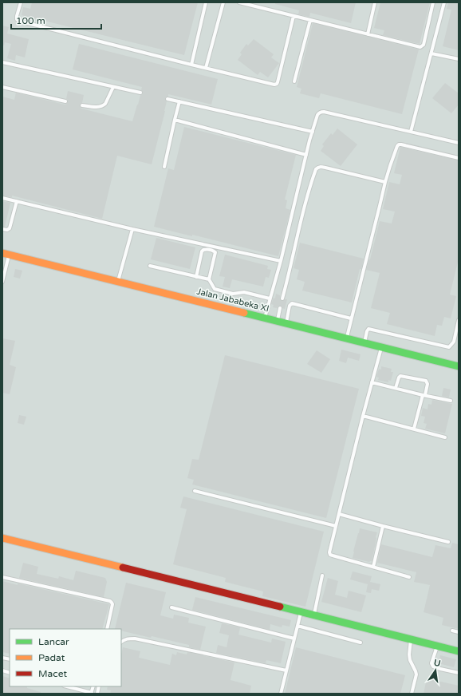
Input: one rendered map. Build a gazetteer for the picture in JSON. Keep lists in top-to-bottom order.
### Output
{
  "streets": {
    "street": ["Jalan Jababeka XI"]
  },
  "legend": ["Lancar", "Padat", "Macet"],
  "scale_bar": "100 m",
  "north": "top"
}
